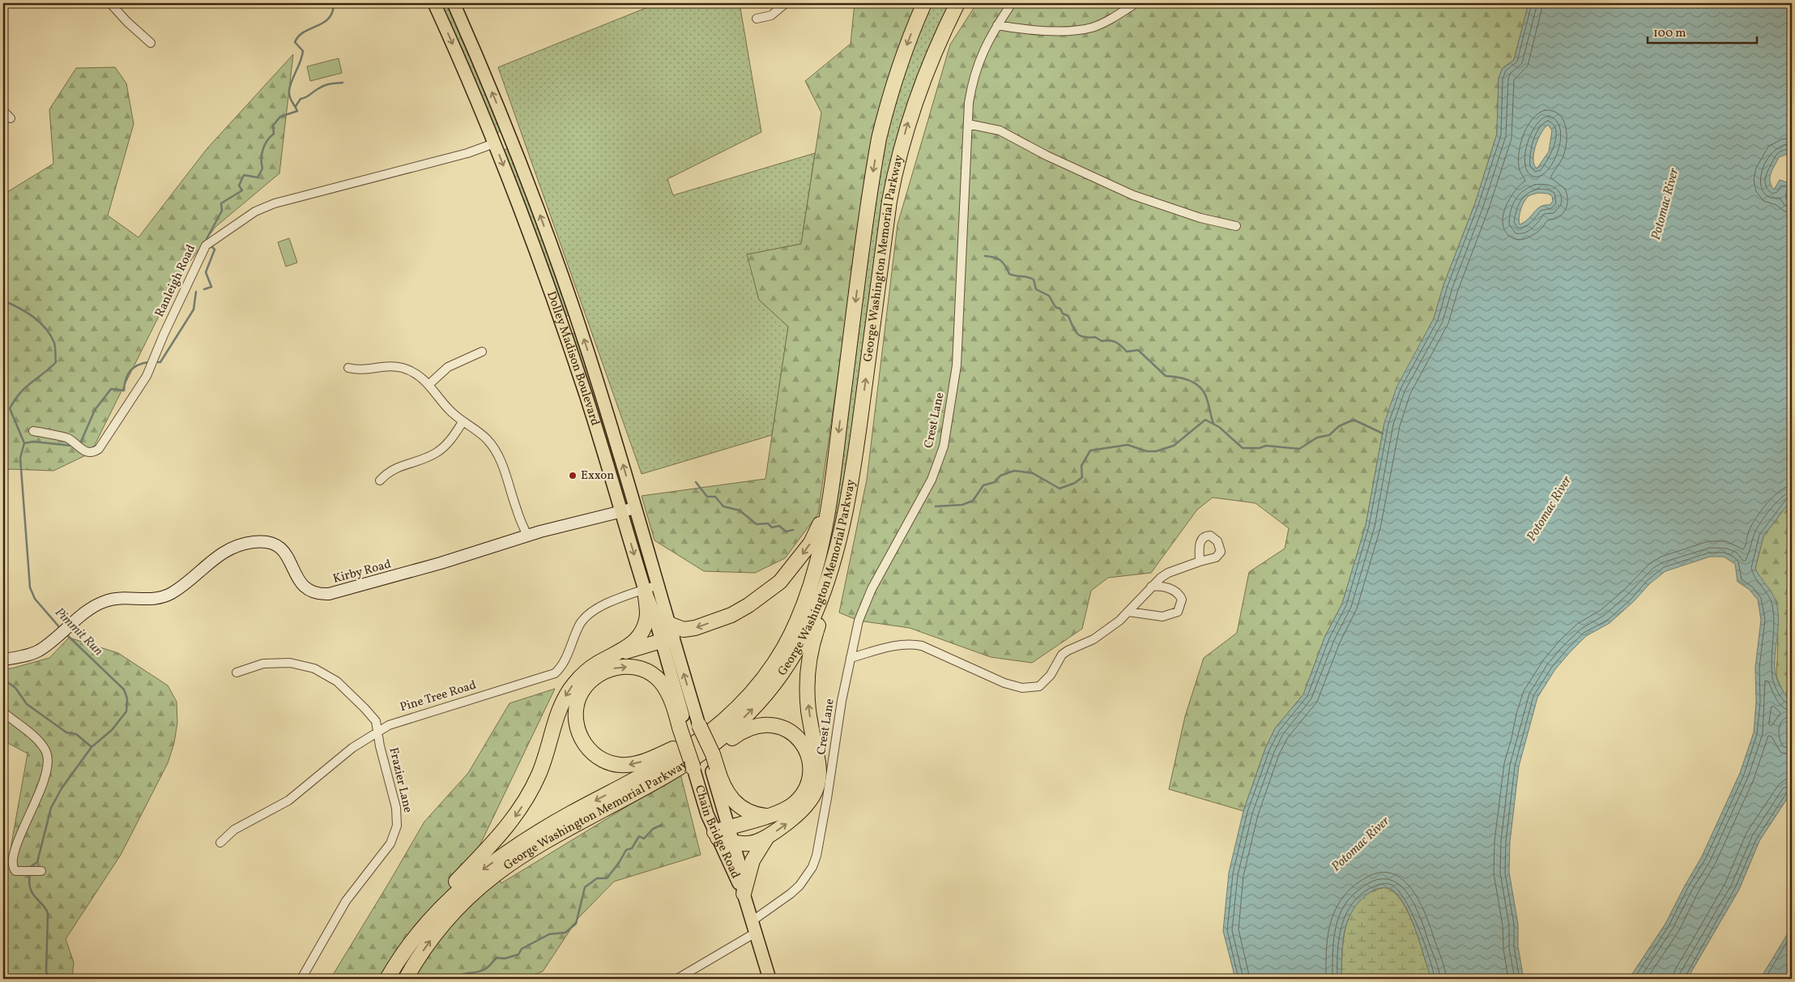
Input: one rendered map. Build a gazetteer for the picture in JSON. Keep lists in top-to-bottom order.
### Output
{
  "streets": {
    "highway": ["George Washington Memorial Parkway"],
    "main road": ["Dolley Madison Boulevard", "Kirby Road", "Chain Bridge Road"],
    "street": [
      "Ranleigh Road",
      "Crest Lane",
      "Pine Tree Road",
      "Frazier Lane"
    ]
  },
  "crossings": [
    ["George Washington Memorial Parkway", "Dolley Madison Boulevard"],
    ["Ranleigh Road", "Dolley Madison Boulevard"],
    ["Dolley Madison Boulevard", "Kirby Road"],
    ["Dolley Madison Boulevard", "Pine Tree Road"],
    ["Crest Lane", "Chain Bridge Road"],
    ["Pine Tree Road", "Frazier Lane"]
  ],
  "water": ["Potomac River", "Pimmit Run"],
  "places": ["Exxon"],
  "scale_bar": "100 m"
}
